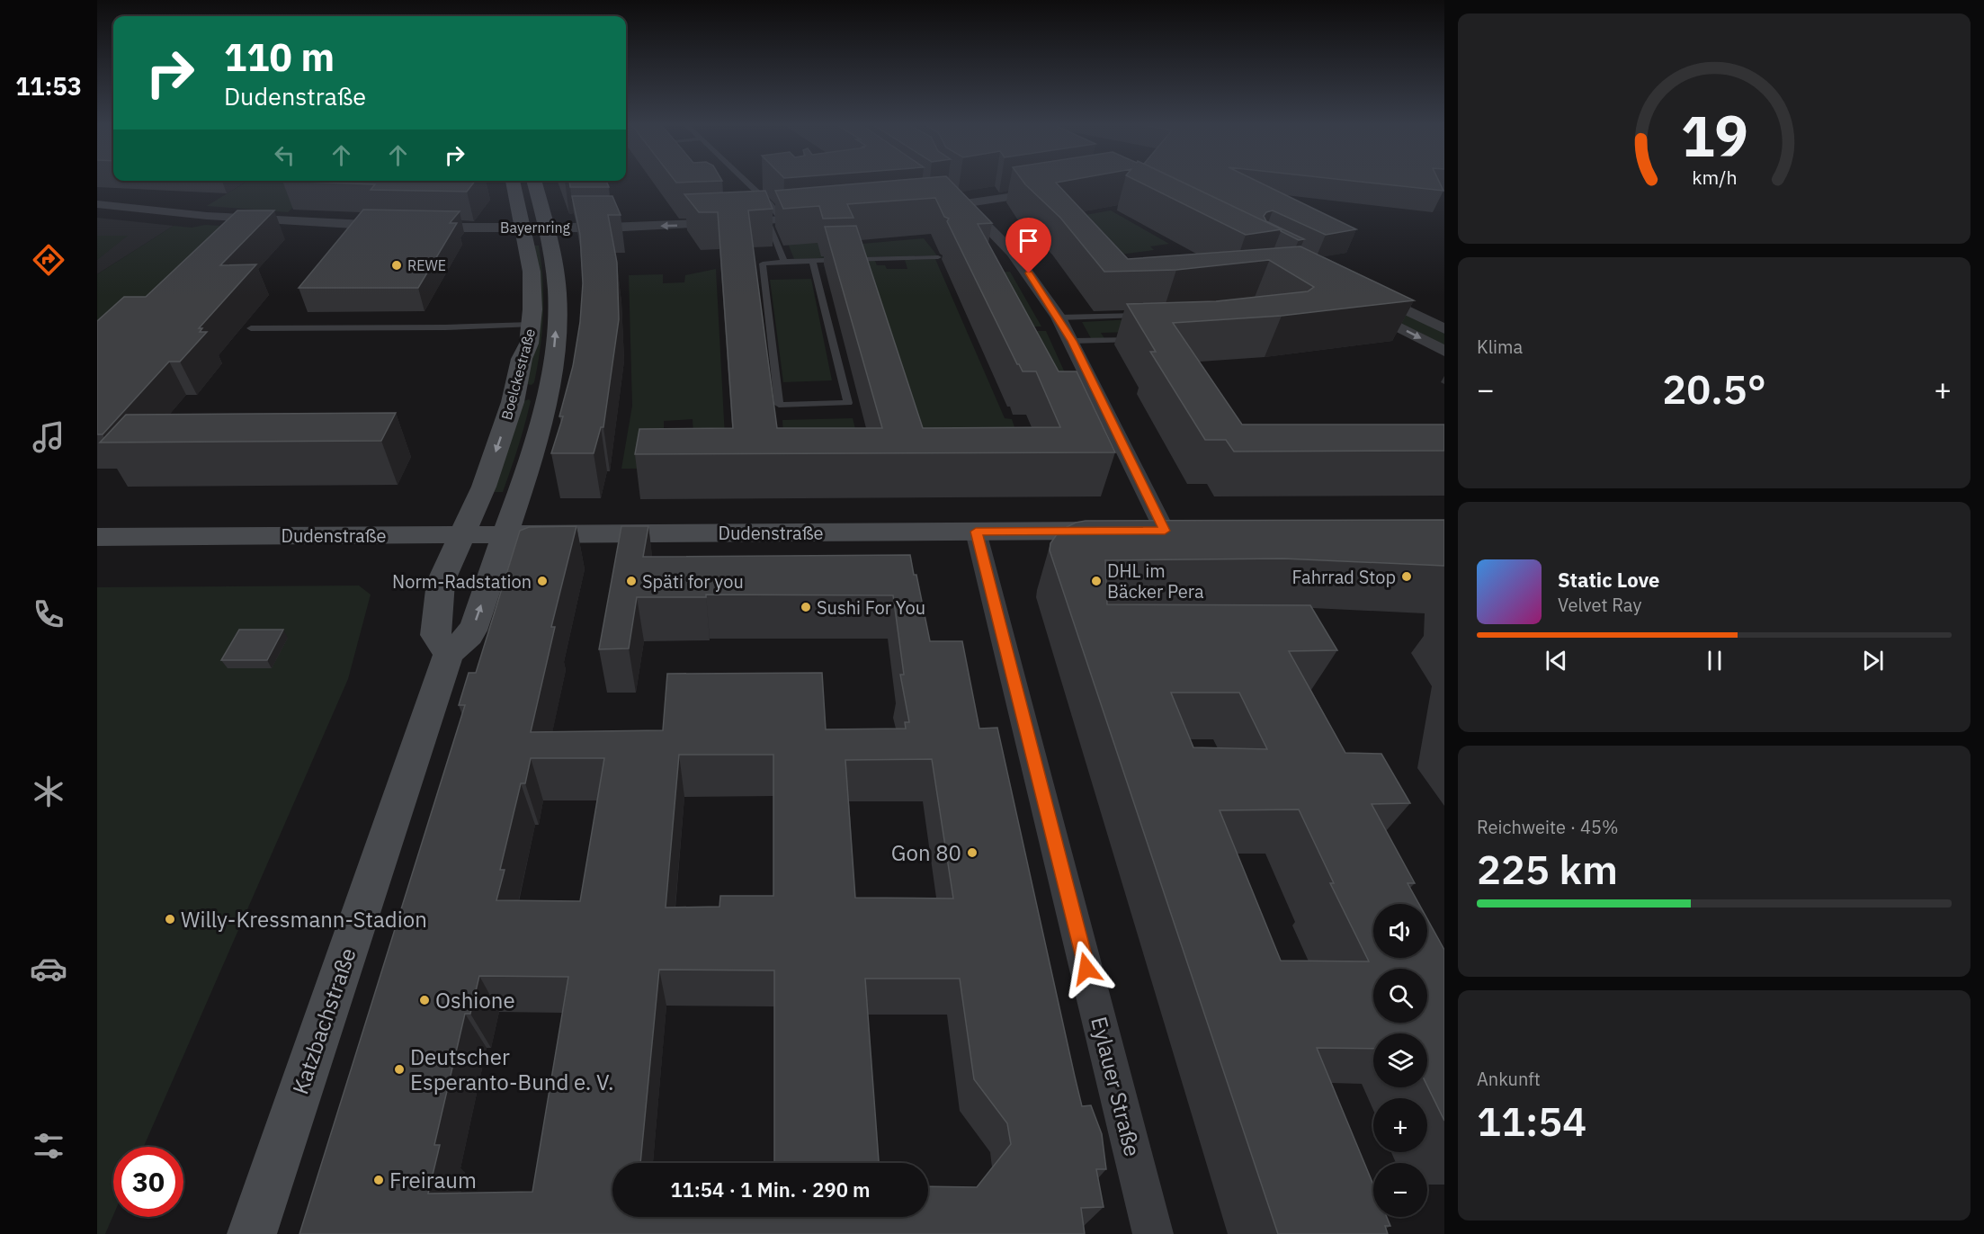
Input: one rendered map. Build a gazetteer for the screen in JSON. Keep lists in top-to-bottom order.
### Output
{
  "streets": {
    "main road": ["Boelckestraße", "Dudenstraße", "Katzbachstraße"],
    "street": ["Bayernring", "Eylauer Straße"]
  },
  "crossings": [
    ["Bayernring", "Boelckestraße"],
    ["Boelckestraße", "Dudenstraße"],
    ["Boelckestraße", "Katzbachstraße"],
    ["Dudenstraße", "Katzbachstraße"],
    ["Dudenstraße", "Eylauer Straße"]
  ],
  "one_way": ["Bayernring"],
  "places": [
    "REWE",
    "Fahrrad Stop",
    "Norm-Radstation",
    "Späti for you",
    "DHL im Bäcker Pera",
    "Sushi For You",
    "Gon 80",
    "Willy-Kressmann-Stadion",
    "Oshione",
    "Deutscher Esperanto-Bund e. V.",
    "Freiraum"
  ],
  "page": {
    "tabs": "11:53",
    "turn": ["110 m", "Dudenstraße"],
    "tile": [
      "Klima",
      ["Reichweite · 45%", "225 km"],
      ["Ankunft", "11:54"]
    ],
    "heat": ["−", "20.5°", "+"],
    "song": ["Static Love", "Velvet Ray"],
    "map_buttons": ["+", "−"],
    "limit": "30",
    "trip": "11:54 · 1 Min. · 290 m",
    "gauge": ["19", "km/h"]
  }
}
